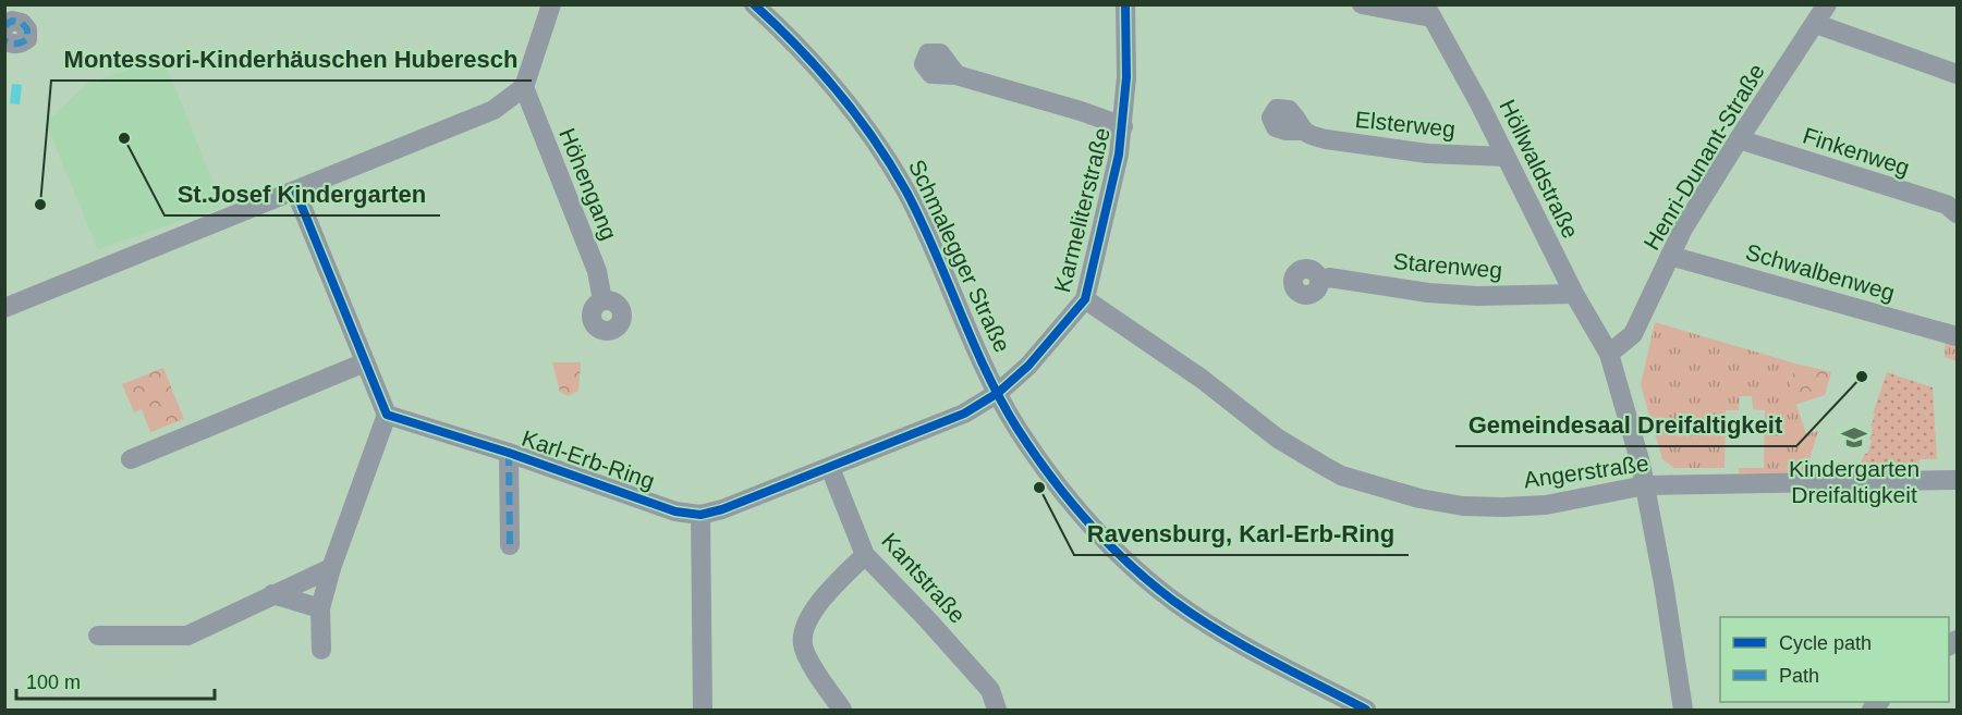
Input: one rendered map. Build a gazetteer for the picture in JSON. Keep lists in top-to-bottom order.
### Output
{
  "streets": {
    "street": [
      "Elsterweg",
      "Finkenweg",
      "Henri-Dunant-Straße",
      "Höllwaldstraße",
      "Höhengang",
      "Karmeliterstraße",
      "Schmalegger Straße",
      "Starenweg",
      "Schwalbenweg",
      "Karl-Erb-Ring",
      "Angerstraße",
      "Kantstraße"
    ]
  },
  "crossings": [
    ["Elsterweg", "Höllwaldstraße"],
    ["Finkenweg", "Henri-Dunant-Straße"],
    ["Henri-Dunant-Straße", "Höllwaldstraße"],
    ["Henri-Dunant-Straße", "Schwalbenweg"],
    ["Höllwaldstraße", "Starenweg"],
    ["Karmeliterstraße", "Schmalegger Straße"],
    ["Karmeliterstraße", "Karl-Erb-Ring"],
    ["Karmeliterstraße", "Angerstraße"],
    ["Schmalegger Straße", "Karl-Erb-Ring"],
    ["Karl-Erb-Ring", "Kantstraße"]
  ],
  "places": {
    "other": [
      "St.Josef Kindergarten",
      "Montessori-Kinderhäuschen Huberesch",
      "Gemeindesaal Dreifaltigkeit",
      "Ravensburg, Karl-Erb-Ring"
    ],
    "school or university": ["Kindergarten Dreifaltigkeit"]
  },
  "legend": ["Cycle path", "Path"],
  "scale_bar": "100 m"
}
